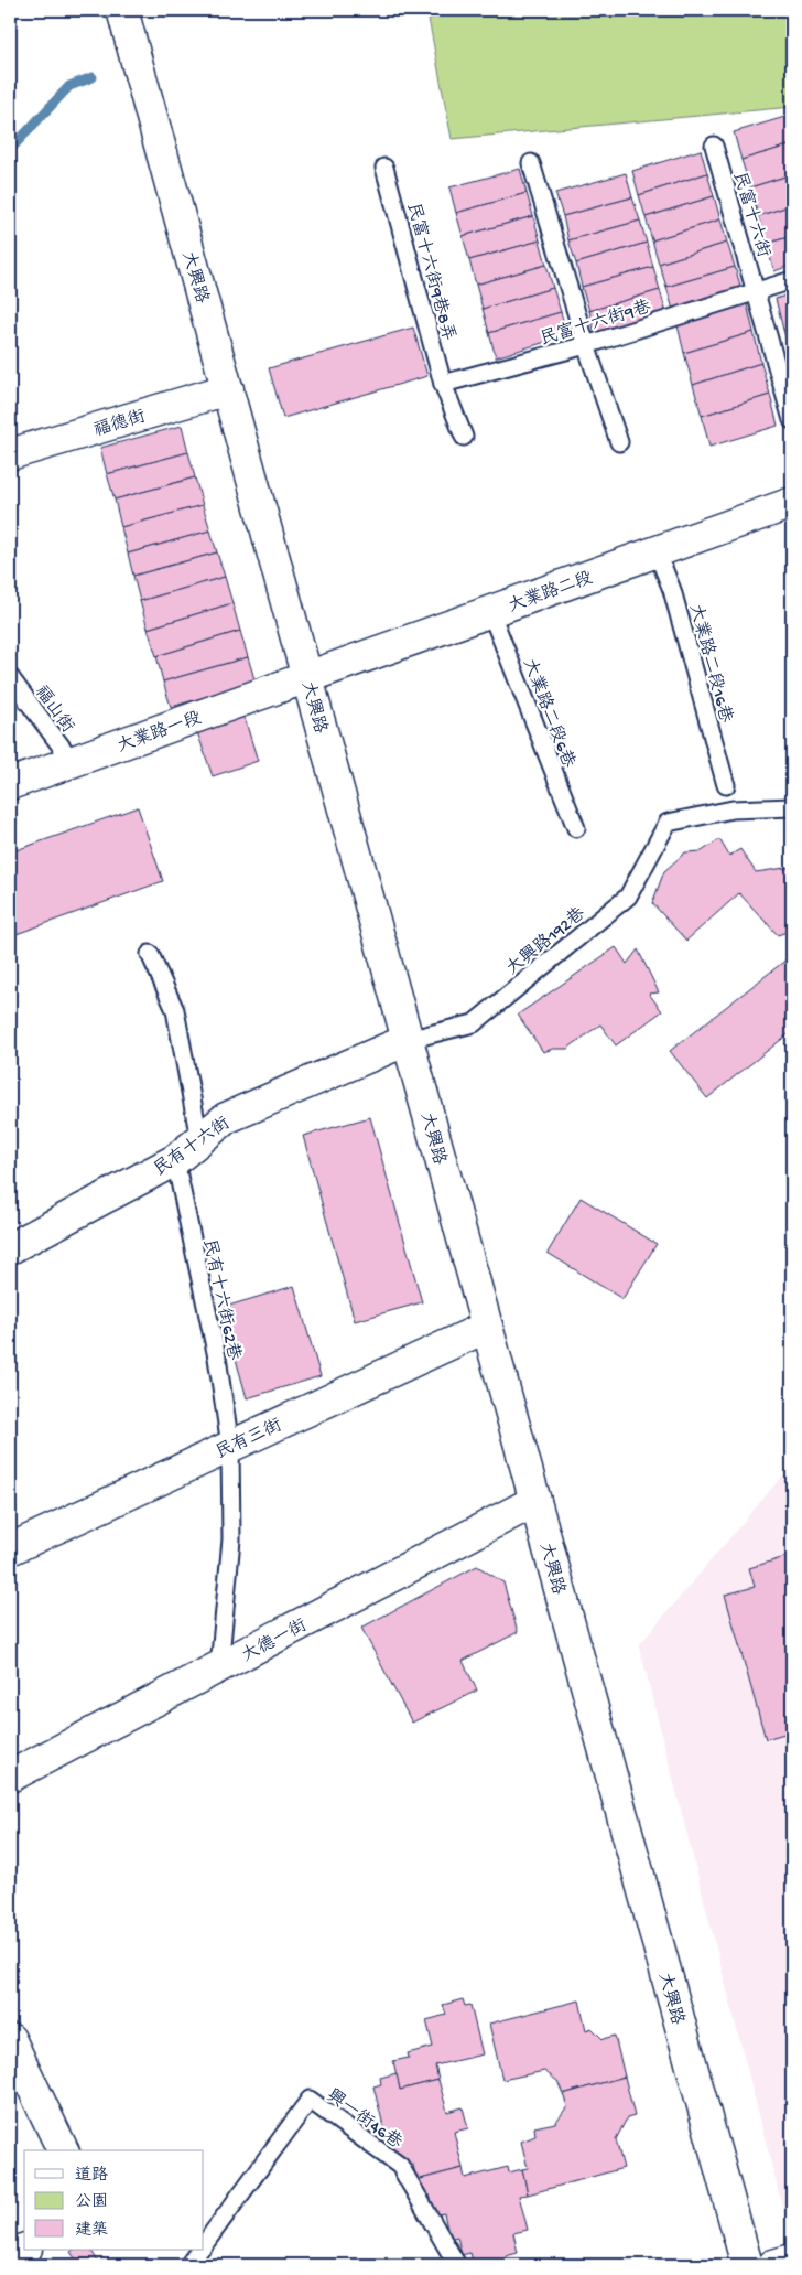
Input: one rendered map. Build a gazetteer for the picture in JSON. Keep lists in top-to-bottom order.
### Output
{
  "streets": {
    "street": [
      "大興路",
      "福德街",
      "大業路二段",
      "大業路一段",
      "民有十六街",
      "民有三街",
      "大德一街"
    ],
    "lane": [
      "民富十六街",
      "民富十六街9巷8弄",
      "民富十六街9巷",
      "大業路二段16巷",
      "福山街",
      "大業路二段6巷",
      "大興路192巷",
      "民有十六街62巷",
      "興一街46巷"
    ]
  },
  "crossings": [
    ["民富十六街", "民富十六街9巷"],
    ["民富十六街9巷8弄", "民富十六街9巷"],
    ["大興路", "福德街"],
    ["大興路", "大業路二段"],
    ["大興路", "大業路一段"],
    ["大興路", "大興路192巷"],
    ["大興路", "民有十六街"],
    ["大興路", "民有三街"],
    ["大興路", "大德一街"],
    ["大業路二段", "大業路二段16巷"],
    ["大業路二段", "大業路二段6巷"],
    ["大業路二段", "大業路一段"],
    ["福山街", "大業路一段"],
    ["大興路192巷", "民有十六街"],
    ["民有十六街", "民有十六街62巷"],
    ["民有十六街62巷", "民有三街"],
    ["民有十六街62巷", "大德一街"]
  ],
  "legend": ["道路", "公園", "建築"]
}
